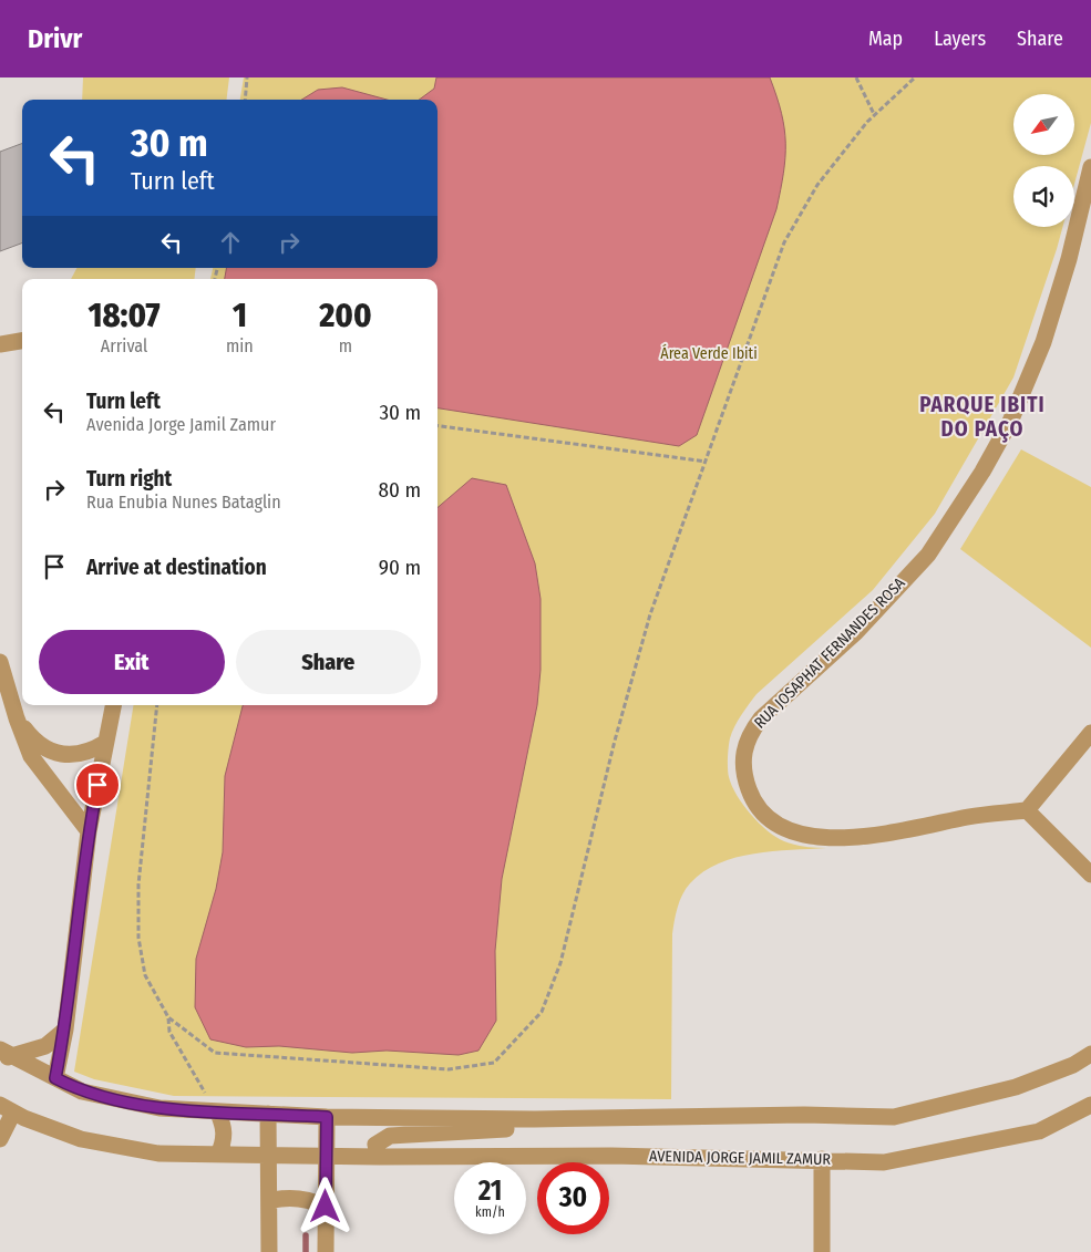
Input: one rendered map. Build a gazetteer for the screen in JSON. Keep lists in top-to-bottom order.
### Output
{
  "streets": {
    "street": ["RUA JOSAPHAT FERNANDES ROSA", "AVENIDA JORGE JAMIL ZAMUR"]
  },
  "districts": ["PARQUE IBITI DO PAÇO"],
  "parks": ["Área Verde Ibiti"],
  "north": "bottom left",
  "page": {
    "header": "Drivr",
    "nav": ["Map", "Layers", "Share"],
    "turn": ["30 m", "Turn left"],
    "eta": [
      "18:07",
      "Arrival",
      "1",
      "min",
      "200",
      "m"
    ],
    "list": [
      {
        "name": "Turn left",
        "note": "Avenida Jorge Jamil Zamur",
        "value": "30 m"
      },
      {
        "name": "Turn right",
        "note": "Rua Enubia Nunes Bataglin",
        "value": "80 m"
      },
      {
        "name": "Arrive at destination",
        "value": "90 m"
      }
    ],
    "buttons": ["Exit", "Share"],
    "speed": "21 km/h",
    "limit": "30"
  }
}
